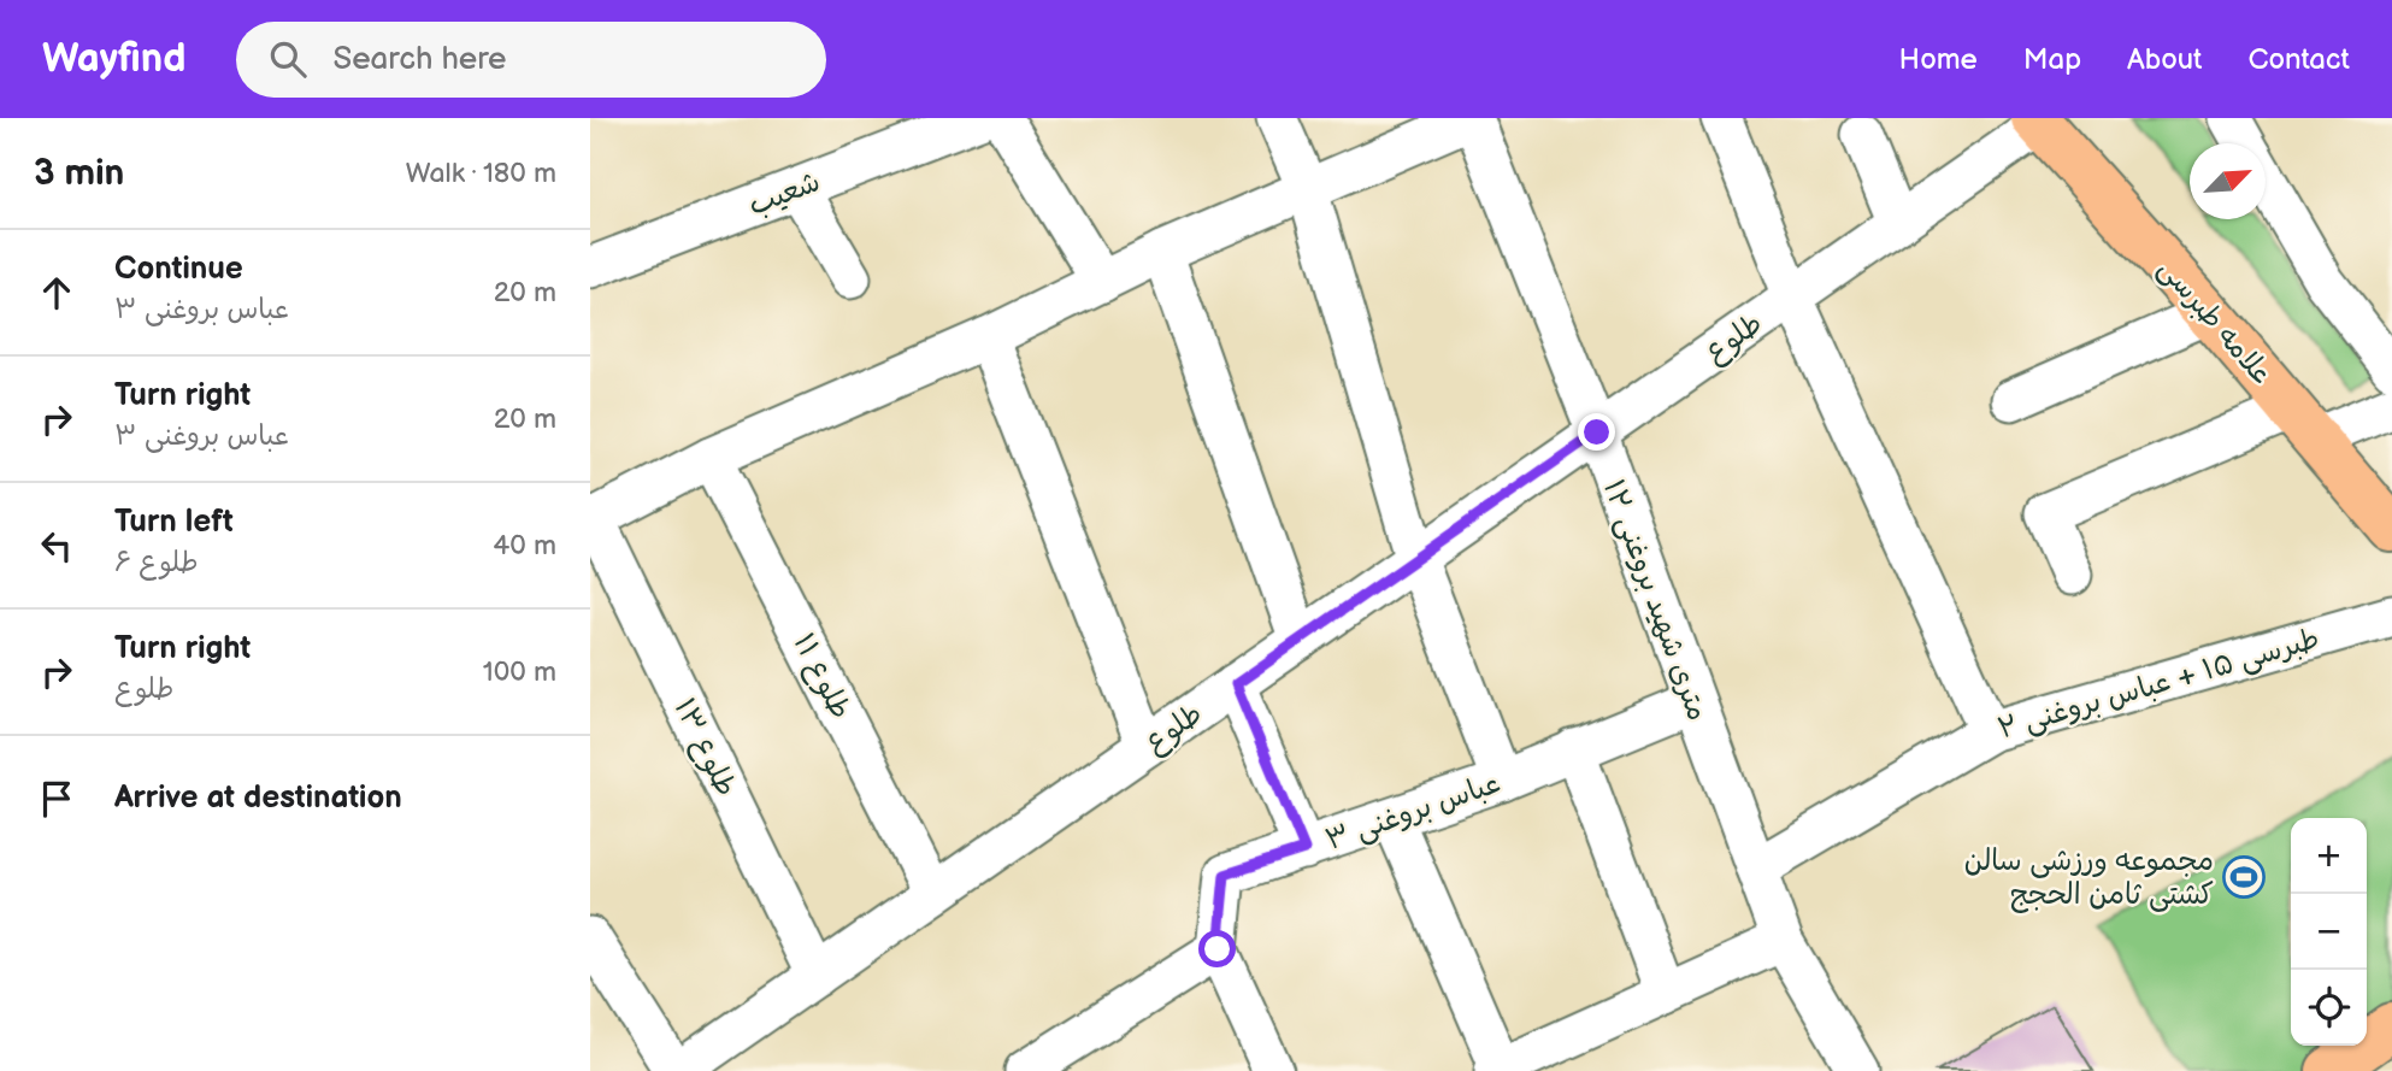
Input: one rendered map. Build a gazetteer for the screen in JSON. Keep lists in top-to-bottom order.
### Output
{
  "streets": {
    "main road": ["علامه طبرسی"],
    "street": [
      "شعیب",
      "طلوع",
      "۱۲ متری شهید بروغنی",
      "طلوع ۱۱",
      "طبرسی ۱۵ + عباس بروغنی ۲",
      "طلوع ۱۳",
      "عباس بروغنی ۳"
    ]
  },
  "crossings": [
    ["علامه طبرسی", "طلوع"],
    ["طلوع", "۱۲ متری شهید بروغنی"],
    ["طلوع", "طلوع ۱۱"],
    ["طلوع", "طلوع ۱۳"],
    ["۱۲ متری شهید بروغنی", "طبرسی ۱۵ + عباس بروغنی ۲"],
    ["۱۲ متری شهید بروغنی", "عباس بروغنی ۳"]
  ],
  "places": {
    "sports": ["مجموعه ورزشی سالن کشتی ثامن الحجج"]
  },
  "north": "top right",
  "page": {
    "header": "Wayfind",
    "search": "Search here",
    "nav": [
      "Home",
      "Map",
      "About",
      "Contact"
    ],
    "heading": ["3 min", "Walk · 180 m"],
    "list": [
      ["Continue", "عباس بروغنی ۳", "20 m"],
      ["Turn right", "عباس بروغنی ۳", "20 m"],
      ["Turn left", "طلوع ۶", "40 m"],
      ["Turn right", "طلوع", "100 m"],
      "Arrive at destination"
    ],
    "map_buttons": ["+", "−"]
  }
}
